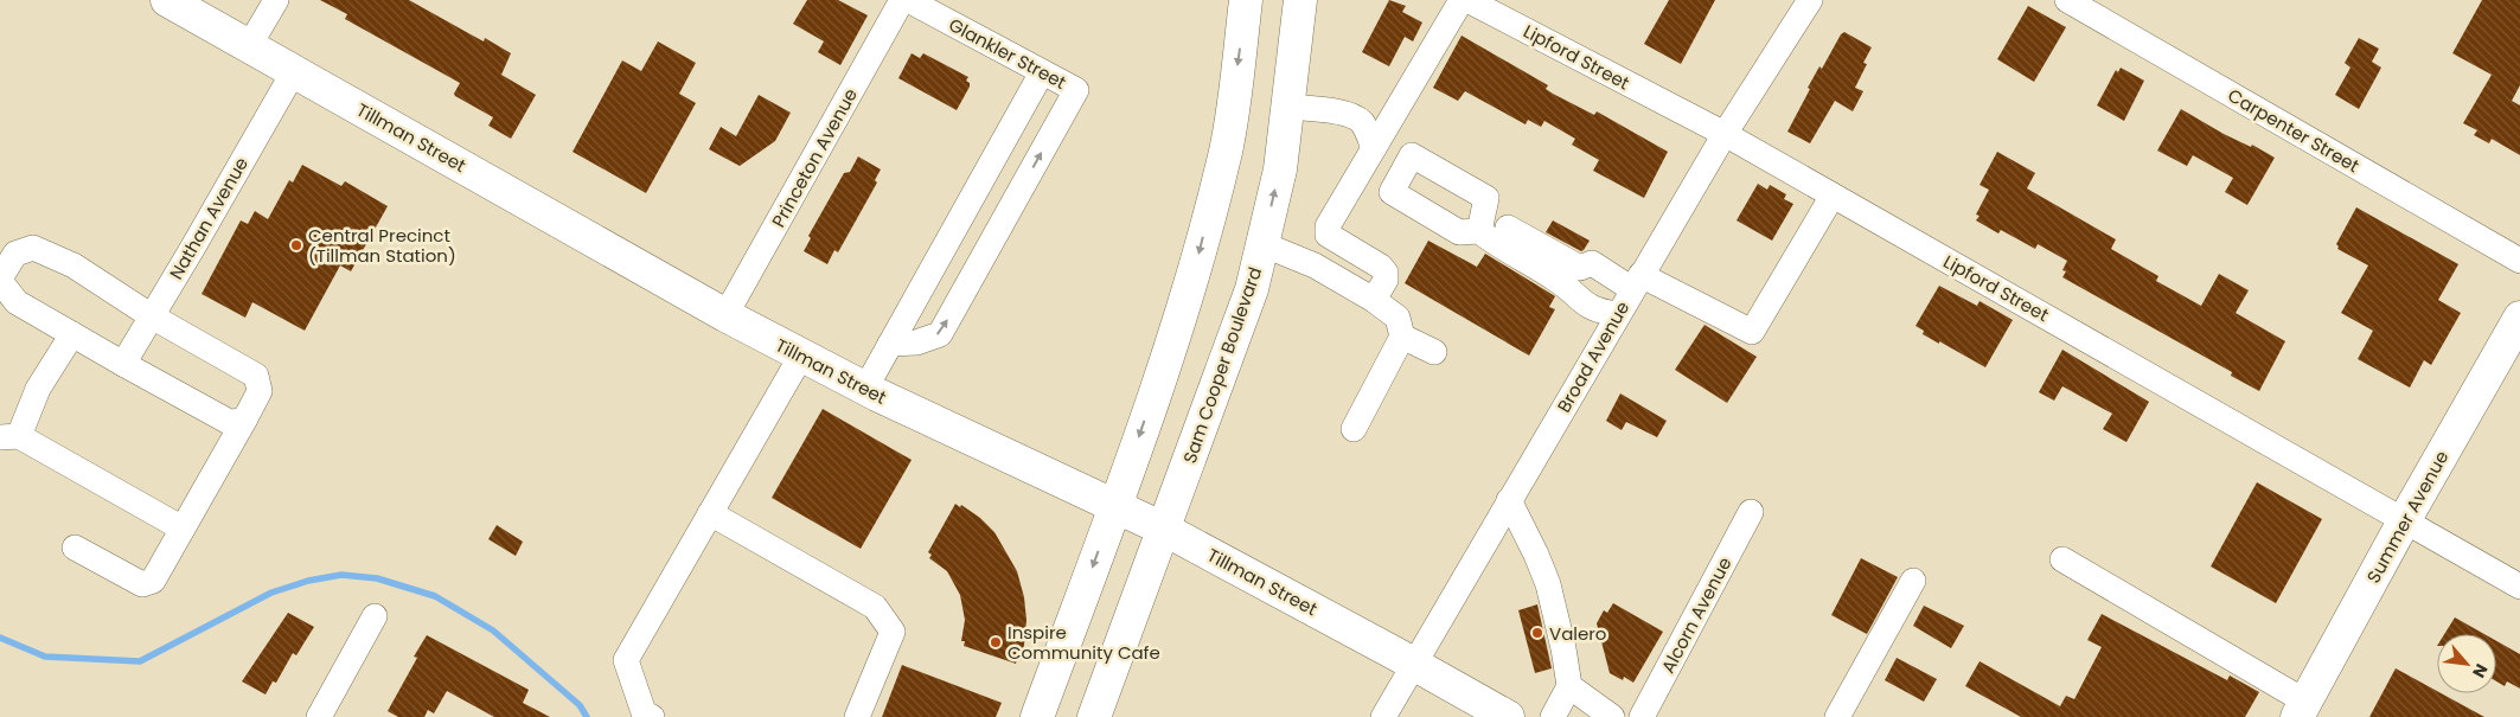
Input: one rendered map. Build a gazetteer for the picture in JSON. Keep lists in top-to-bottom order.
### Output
{
  "streets": {
    "main road": ["Tillman Street", "Sam Cooper Boulevard", "Summer Avenue"],
    "street": [
      "Glankler Street",
      "Lipford Street",
      "Carpenter Street",
      "Princeton Avenue",
      "Nathan Avenue",
      "Broad Avenue",
      "Alcorn Avenue"
    ]
  },
  "crossings": [
    ["Lipford Street", "Broad Avenue"],
    ["Lipford Street", "Summer Avenue"],
    ["Tillman Street", "Princeton Avenue"],
    ["Tillman Street", "Nathan Avenue"],
    ["Tillman Street", "Broad Avenue"],
    ["Tillman Street", "Sam Cooper Boulevard"]
  ],
  "places": ["Central Precinct (Tillman Station)", "Valero", "Inspire Community Cafe"],
  "north": "bottom right"
}
